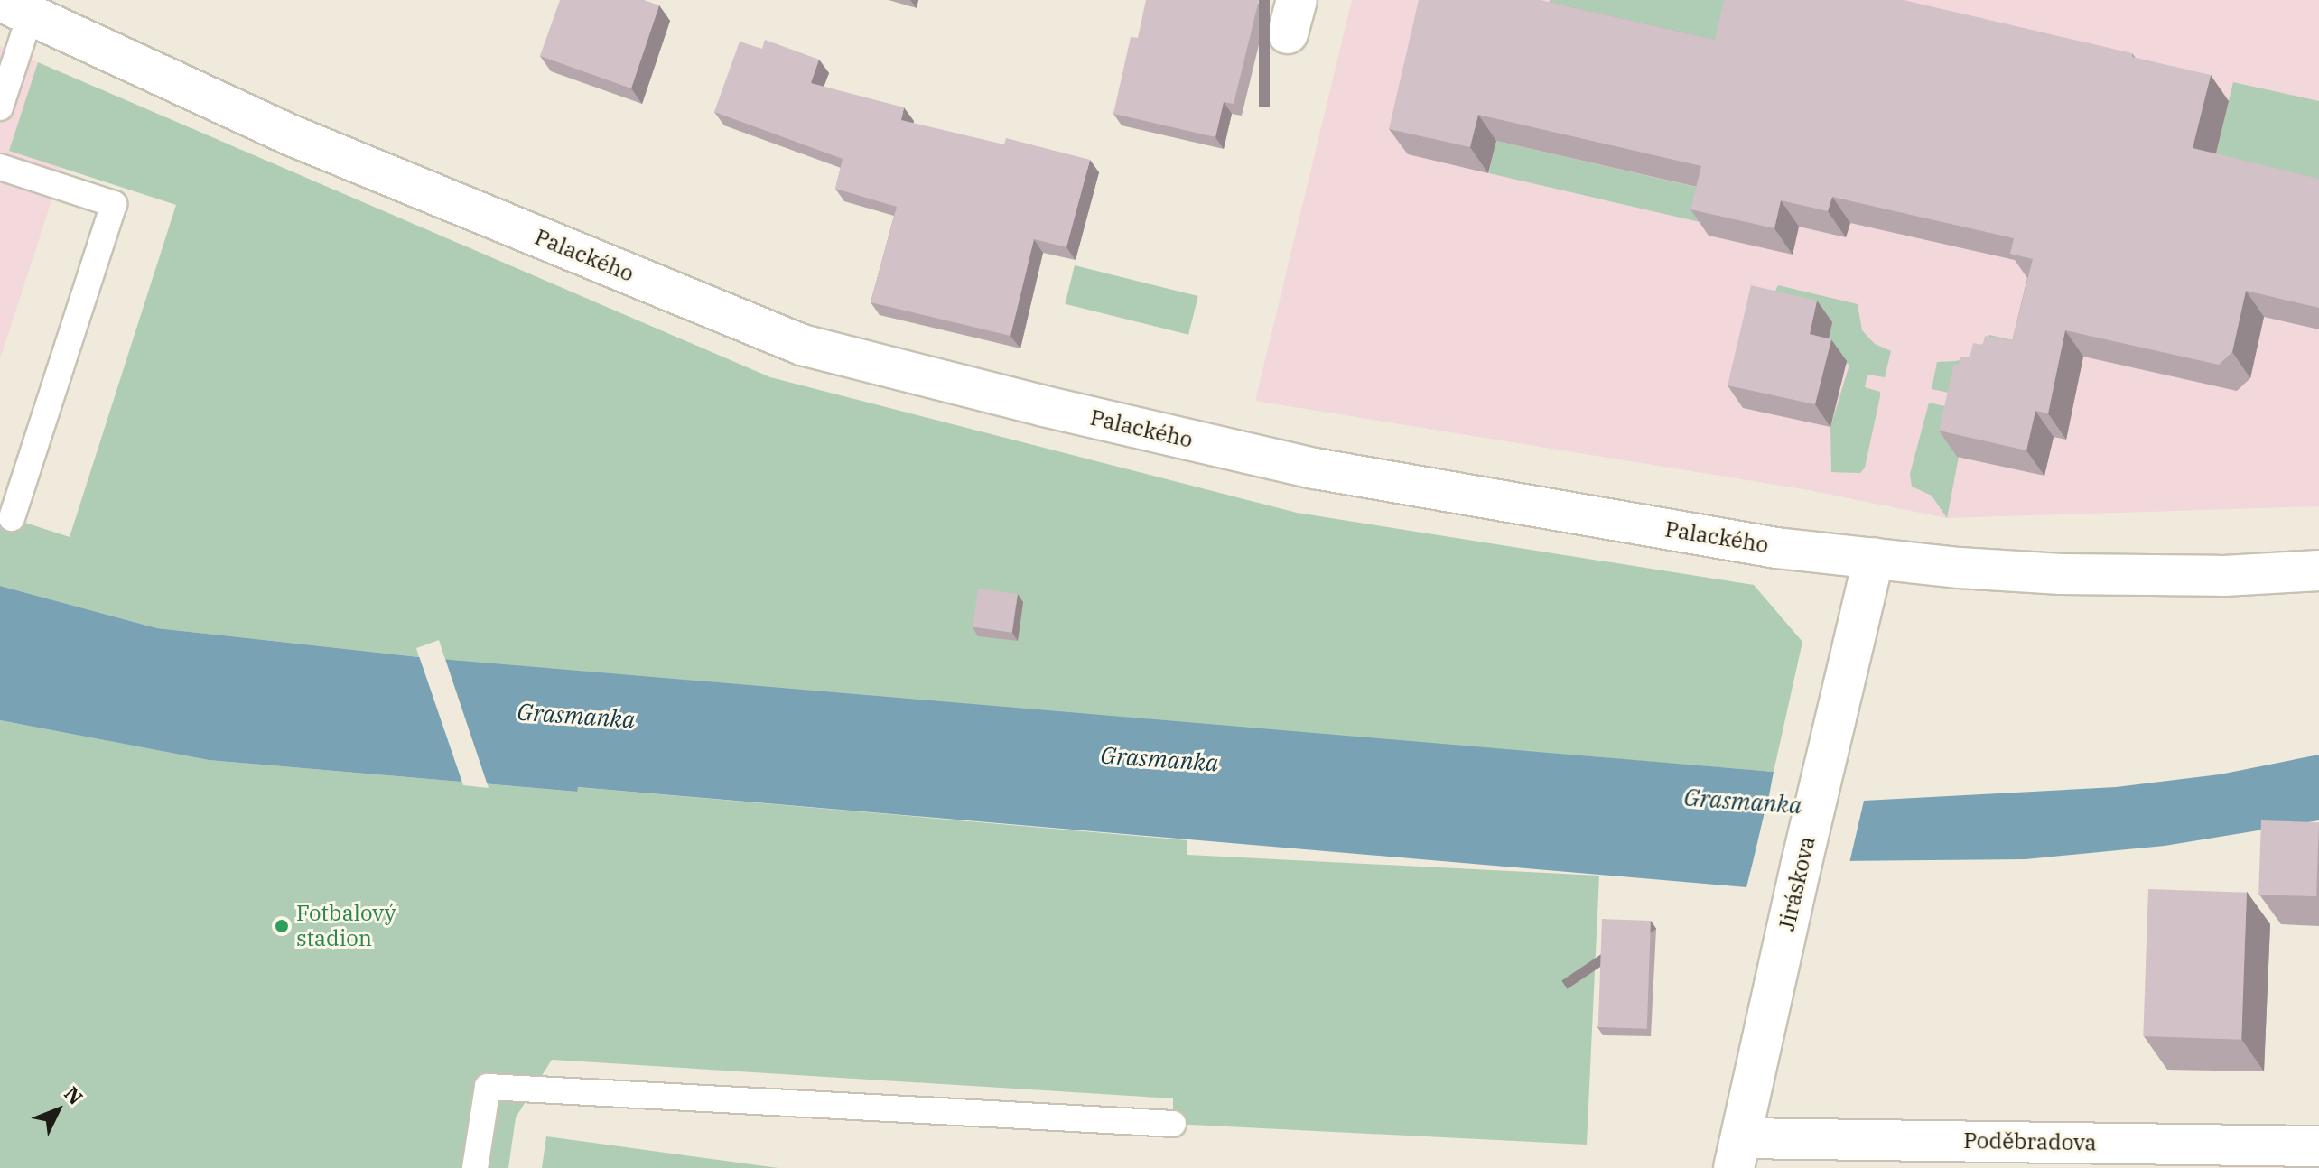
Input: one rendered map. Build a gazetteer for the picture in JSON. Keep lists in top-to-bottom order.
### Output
{
  "streets": {
    "street": ["Palackého", "Jiráskova", "Poděbradova"]
  },
  "crossings": [
    ["Palackého", "Jiráskova"],
    ["Jiráskova", "Poděbradova"]
  ],
  "water": ["Grasmanka"],
  "places": ["Fotbalový stadion"],
  "north": "top right"
}
